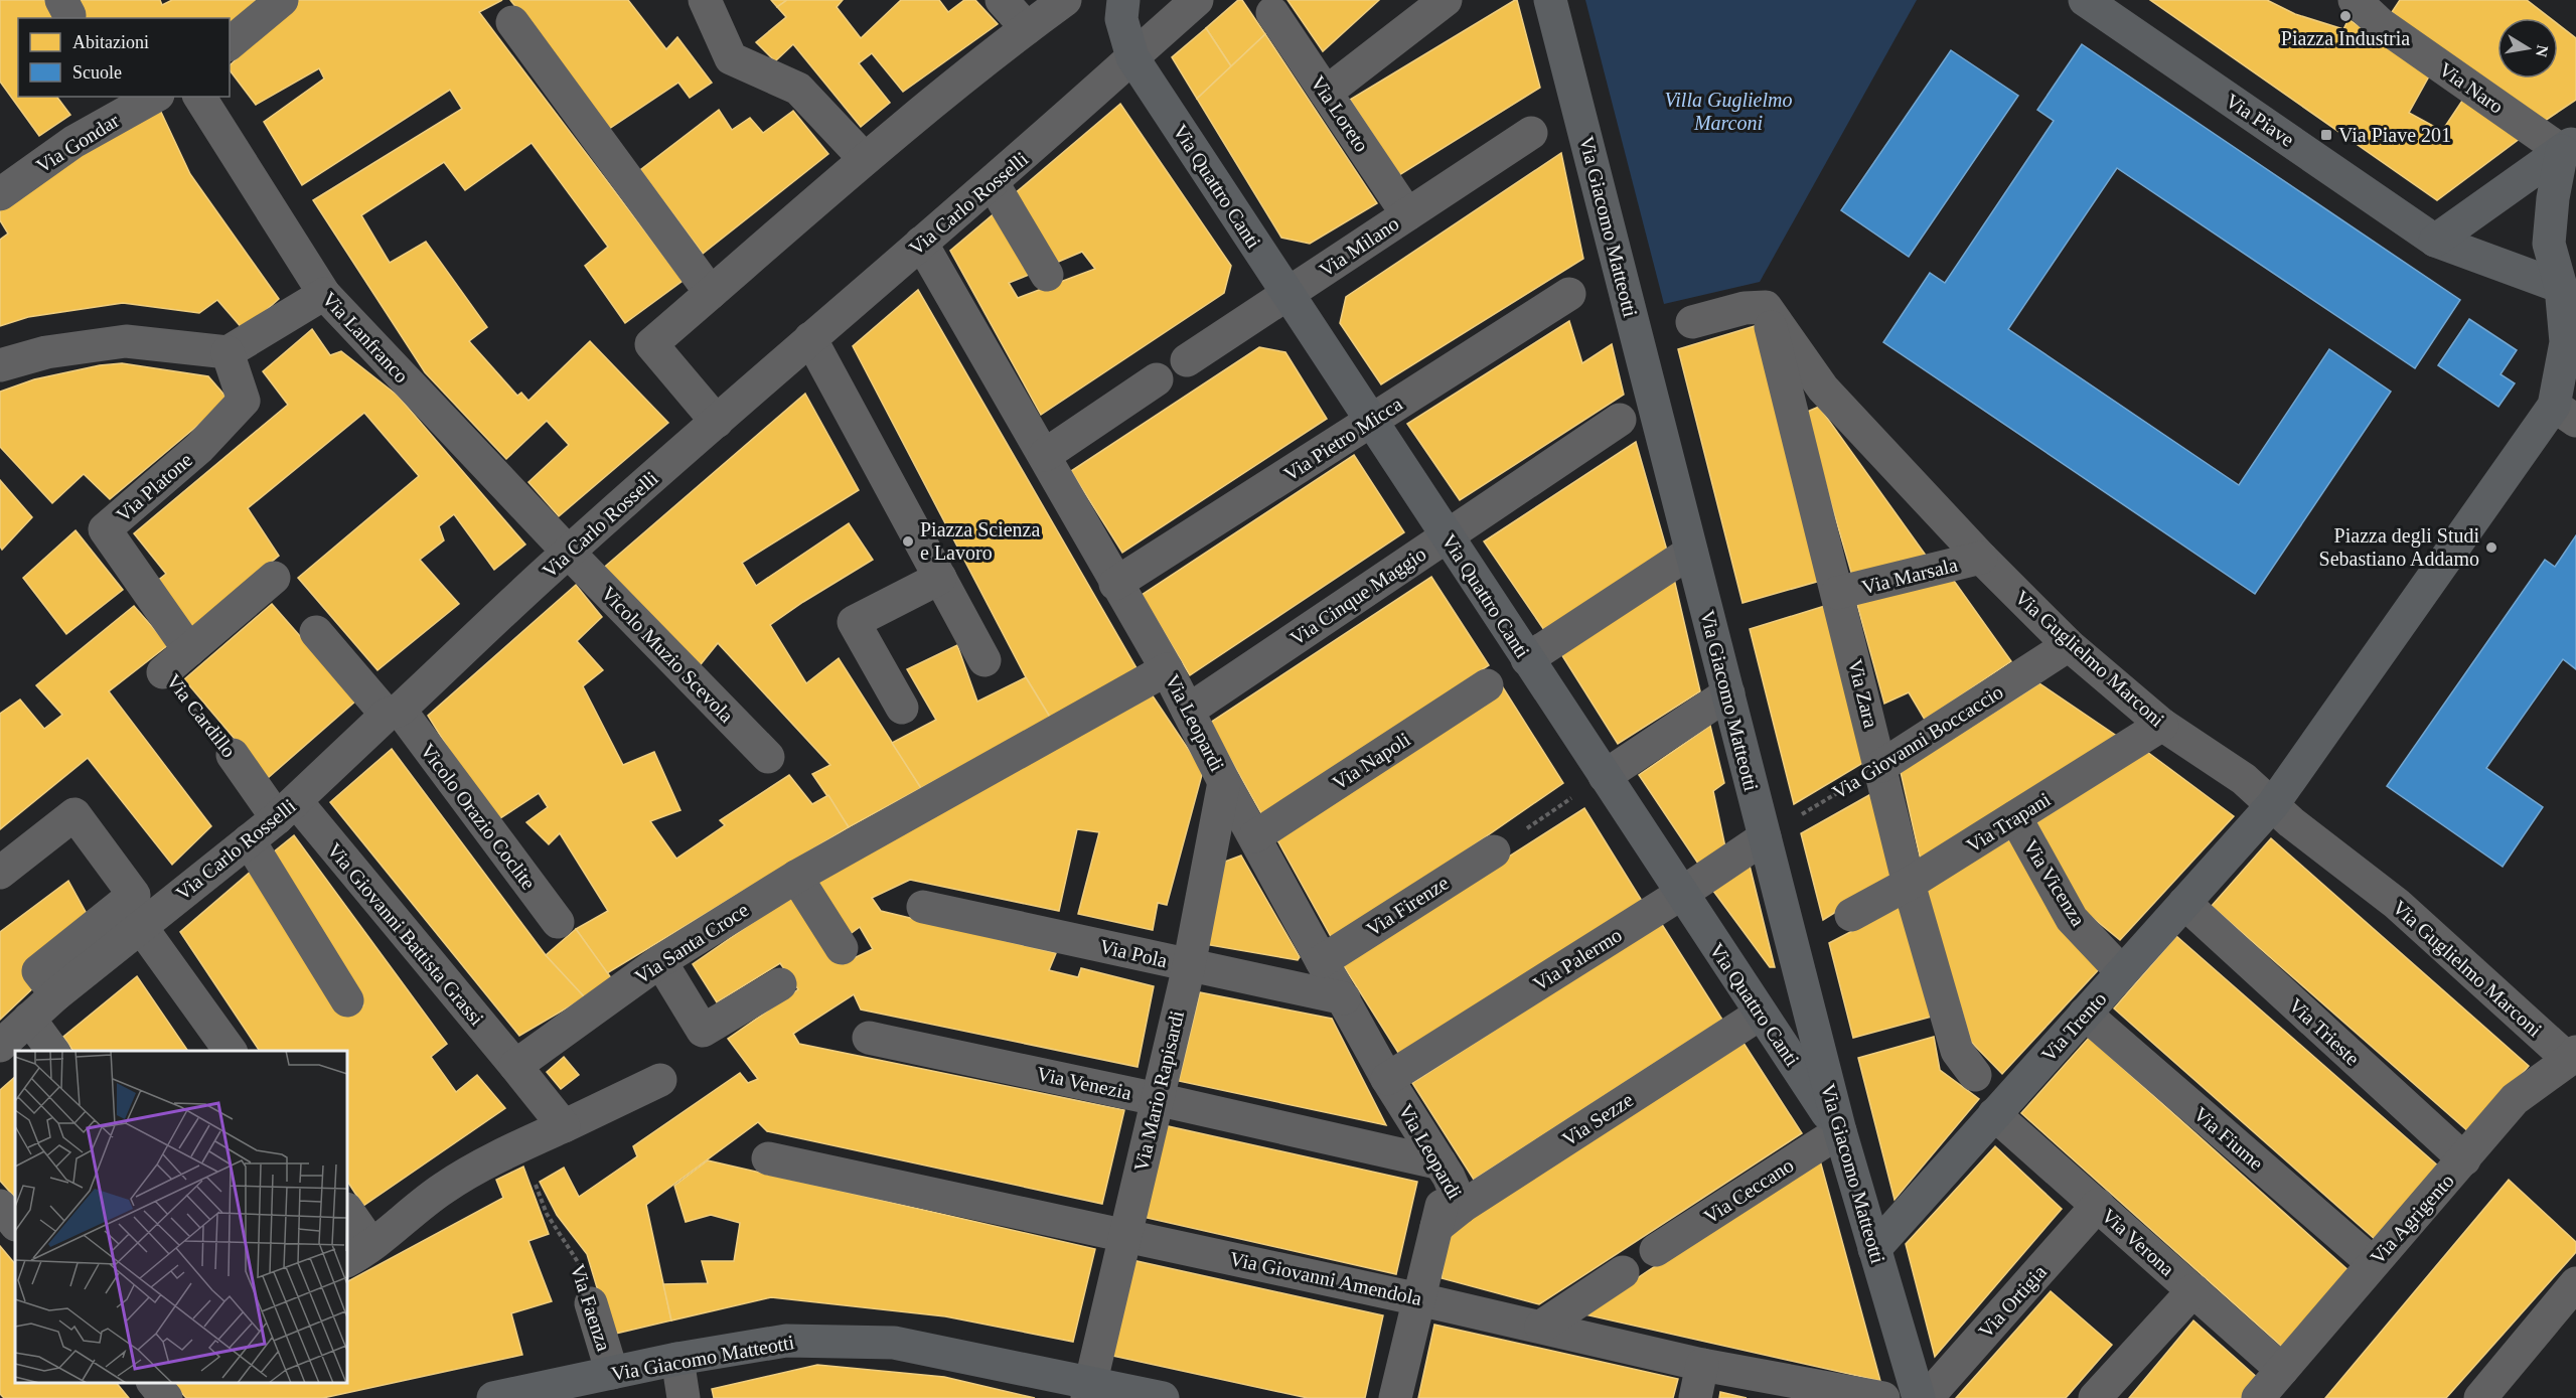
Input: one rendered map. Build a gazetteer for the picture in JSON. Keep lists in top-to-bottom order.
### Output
{
  "streets": {
    "main road": [
      "Via Piave",
      "Via Quattro Canti",
      "Via Giacomo Matteotti",
      "Via Trento"
    ],
    "street": [
      "Via Naro",
      "Via Loreto",
      "Via Gondar",
      "Via Carlo Rosselli",
      "Via Milano",
      "Via Lanfranco",
      "Via Pietro Micca",
      "Via Platone",
      "Via Marsala",
      "Via Cinque Maggio",
      "Vicolo Muzio Scevola",
      "Via Guglielmo Marconi",
      "Via Zara",
      "Via Cardillo",
      "Via Leopardi",
      "Via Giovanni Boccaccio",
      "Via Napoli",
      "Vicolo Orazio Coclite",
      "Via Trapani",
      "Via Vicenza",
      "Via Firenze",
      "Via Giovanni Battista Grassi",
      "Via Santa Croce",
      "Via Pola",
      "Via Palermo",
      "Via Trieste",
      "Via Venezia",
      "Via Mario Rapisardi",
      "Via Sezze",
      "Via Fiume",
      "Via Ceccano",
      "Via Agrigento",
      "Via Verona",
      "Via Giovanni Amendola",
      "Via Ortigia",
      "Via Faenza"
    ]
  },
  "crossings": [
    ["Via Loreto", "Via Milano"],
    ["Via Quattro Canti", "Via Carlo Rosselli"],
    ["Via Quattro Canti", "Via Giacomo Matteotti"],
    ["Via Quattro Canti", "Via Milano"],
    ["Via Quattro Canti", "Via Pietro Micca"],
    ["Via Quattro Canti", "Via Cinque Maggio"],
    ["Via Quattro Canti", "Via Palermo"],
    ["Via Quattro Canti", "Via Sezze"],
    ["Via Quattro Canti", "Via Ceccano"],
    ["Via Carlo Rosselli", "Via Lanfranco"],
    ["Via Carlo Rosselli", "Vicolo Muzio Scevola"],
    ["Via Carlo Rosselli", "Via Cardillo"],
    ["Via Carlo Rosselli", "Via Leopardi"],
    ["Via Carlo Rosselli", "Vicolo Orazio Coclite"],
    ["Via Carlo Rosselli", "Via Giovanni Battista Grassi"],
    ["Via Giacomo Matteotti", "Via Giovanni Boccaccio"],
    ["Via Giacomo Matteotti", "Via Palermo"],
    ["Via Giacomo Matteotti", "Via Trento"],
    ["Via Giacomo Matteotti", "Via Mario Rapisardi"],
    ["Via Giacomo Matteotti", "Via Ceccano"],
    ["Via Giacomo Matteotti", "Via Faenza"],
    ["Via Lanfranco", "Vicolo Muzio Scevola"],
    ["Via Pietro Micca", "Via Leopardi"],
    ["Via Platone", "Via Cardillo"],
    ["Via Marsala", "Via Guglielmo Marconi"],
    ["Via Marsala", "Via Zara"],
    ["Via Cinque Maggio", "Via Leopardi"],
    ["Via Guglielmo Marconi", "Via Zara"],
    ["Via Guglielmo Marconi", "Via Giovanni Boccaccio"],
    ["Via Guglielmo Marconi", "Via Trapani"],
    ["Via Guglielmo Marconi", "Via Trento"],
    ["Via Guglielmo Marconi", "Via Agrigento"],
    ["Via Zara", "Via Giovanni Boccaccio"],
    ["Via Zara", "Via Trapani"],
    ["Via Cardillo", "Via Giovanni Battista Grassi"],
    ["Via Leopardi", "Via Napoli"],
    ["Via Leopardi", "Via Firenze"],
    ["Via Leopardi", "Via Santa Croce"],
    ["Via Leopardi", "Via Pola"],
    ["Via Leopardi", "Via Palermo"],
    ["Via Leopardi", "Via Venezia"],
    ["Via Leopardi", "Via Mario Rapisardi"],
    ["Via Leopardi", "Via Sezze"],
    ["Via Giovanni Boccaccio", "Via Palermo"],
    ["Via Trapani", "Via Vicenza"],
    ["Via Vicenza", "Via Trento"],
    ["Via Giovanni Battista Grassi", "Via Santa Croce"],
    ["Via Pola", "Via Mario Rapisardi"],
    ["Via Trento", "Via Trieste"],
    ["Via Trento", "Via Fiume"],
    ["Via Trento", "Via Verona"],
    ["Via Trieste", "Via Agrigento"],
    ["Via Venezia", "Via Mario Rapisardi"],
    ["Via Mario Rapisardi", "Via Giovanni Amendola"],
    ["Via Fiume", "Via Agrigento"],
    ["Via Agrigento", "Via Verona"],
    ["Via Verona", "Via Ortigia"]
  ],
  "parks": ["Villa Guglielmo Marconi"],
  "places": {
    "other": ["Piazza Industria", "Piazza Scienza e Lavoro", "Piazza degli Studi Sebastiano Addamo"],
    "transit": ["Via Piave 201"]
  },
  "legend": ["Abitazioni", "Scuole"],
  "north": "right"
}
